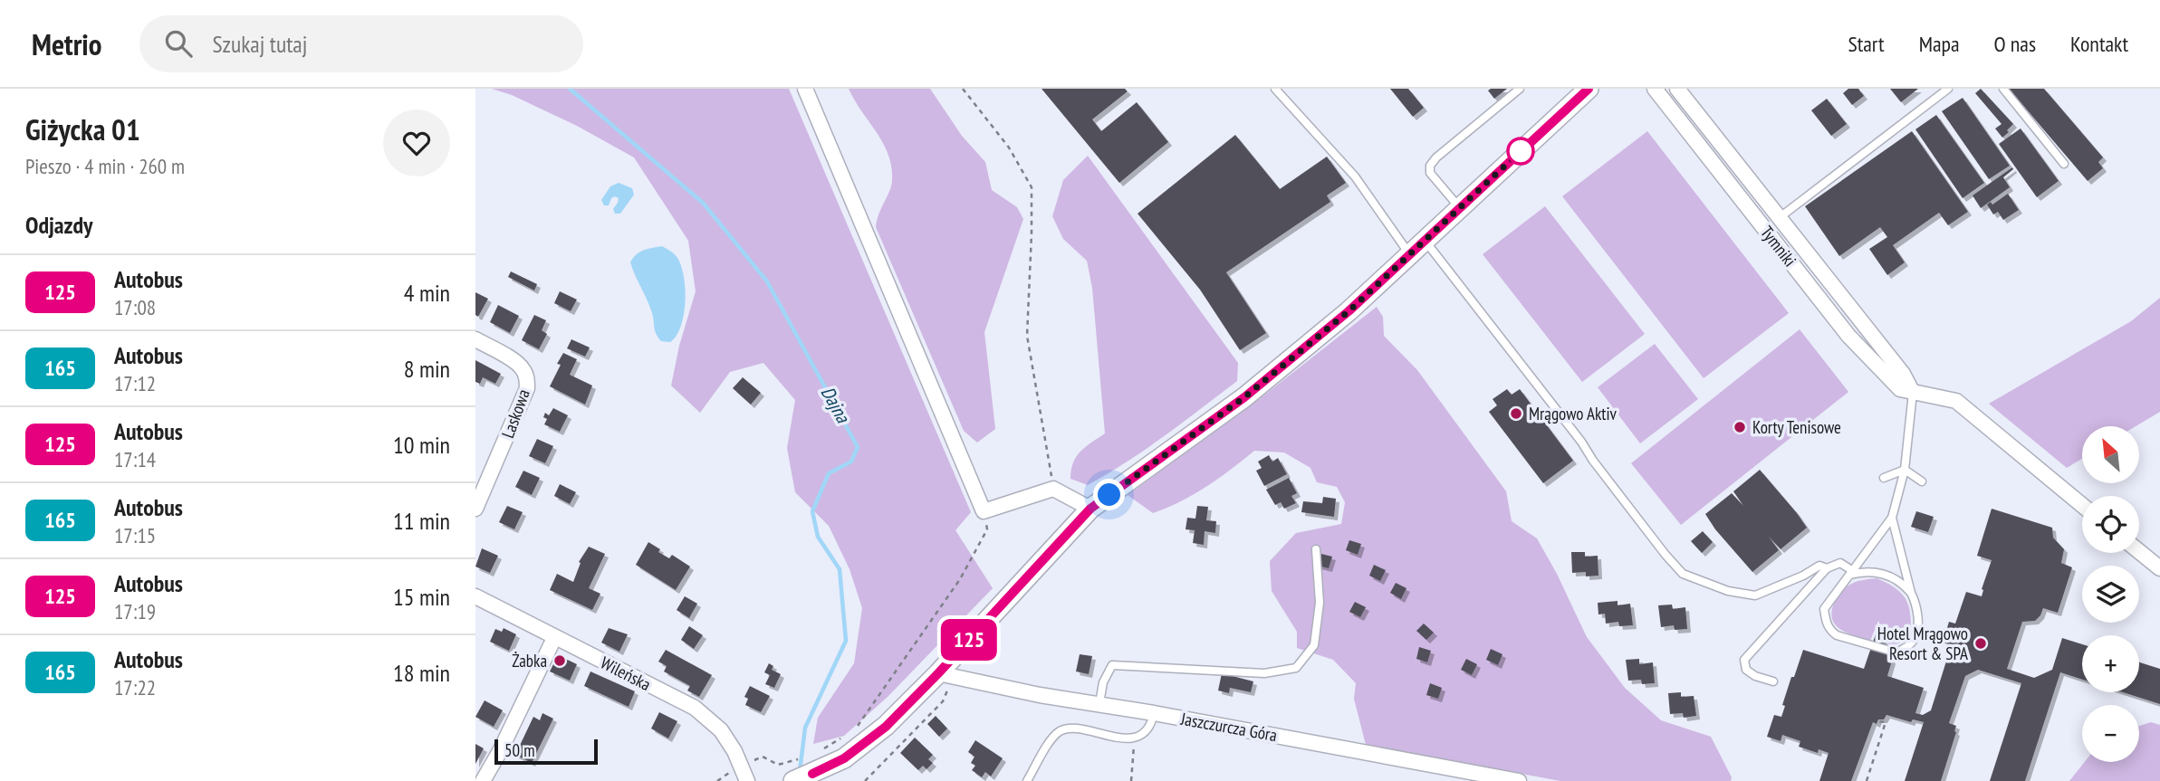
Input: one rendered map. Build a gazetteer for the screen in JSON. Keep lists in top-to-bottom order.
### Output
{
  "streets": {
    "street": [
      "Tymniki",
      "Laskowa",
      "Wileńska",
      "Jaszczurcza Góra"
    ]
  },
  "water": ["Dajna"],
  "places": [
    "Mrągowo Aktiv",
    "Korty Tenisowe",
    "Hotel Mrągowo Resort & SPA",
    "Żabka"
  ],
  "lines": ["bus line 125"],
  "scale_bar": "50 m",
  "north": "top left",
  "page": {
    "header": "Metrio",
    "search": "Szukaj tutaj",
    "nav": [
      "Start",
      "Mapa",
      "O nas",
      "Kontakt"
    ],
    "heading": [
      ["Giżycka 01", "Pieszo · 4 min · 260 m"],
      "Odjazdy"
    ],
    "on_map": "125",
    "list": [
      {
        "mark": "125",
        "name": "Autobus",
        "note": "17:08",
        "value": "4 min"
      },
      {
        "mark": "165",
        "name": "Autobus",
        "note": "17:12",
        "value": "8 min"
      },
      {
        "mark": "125",
        "name": "Autobus",
        "note": "17:14",
        "value": "10 min"
      },
      {
        "mark": "165",
        "name": "Autobus",
        "note": "17:15",
        "value": "11 min"
      },
      {
        "mark": "125",
        "name": "Autobus",
        "note": "17:19",
        "value": "15 min"
      },
      {
        "mark": "165",
        "name": "Autobus",
        "note": "17:22",
        "value": "18 min"
      }
    ],
    "map_buttons": ["+", "−"],
    "scale": "50 m"
  }
}
